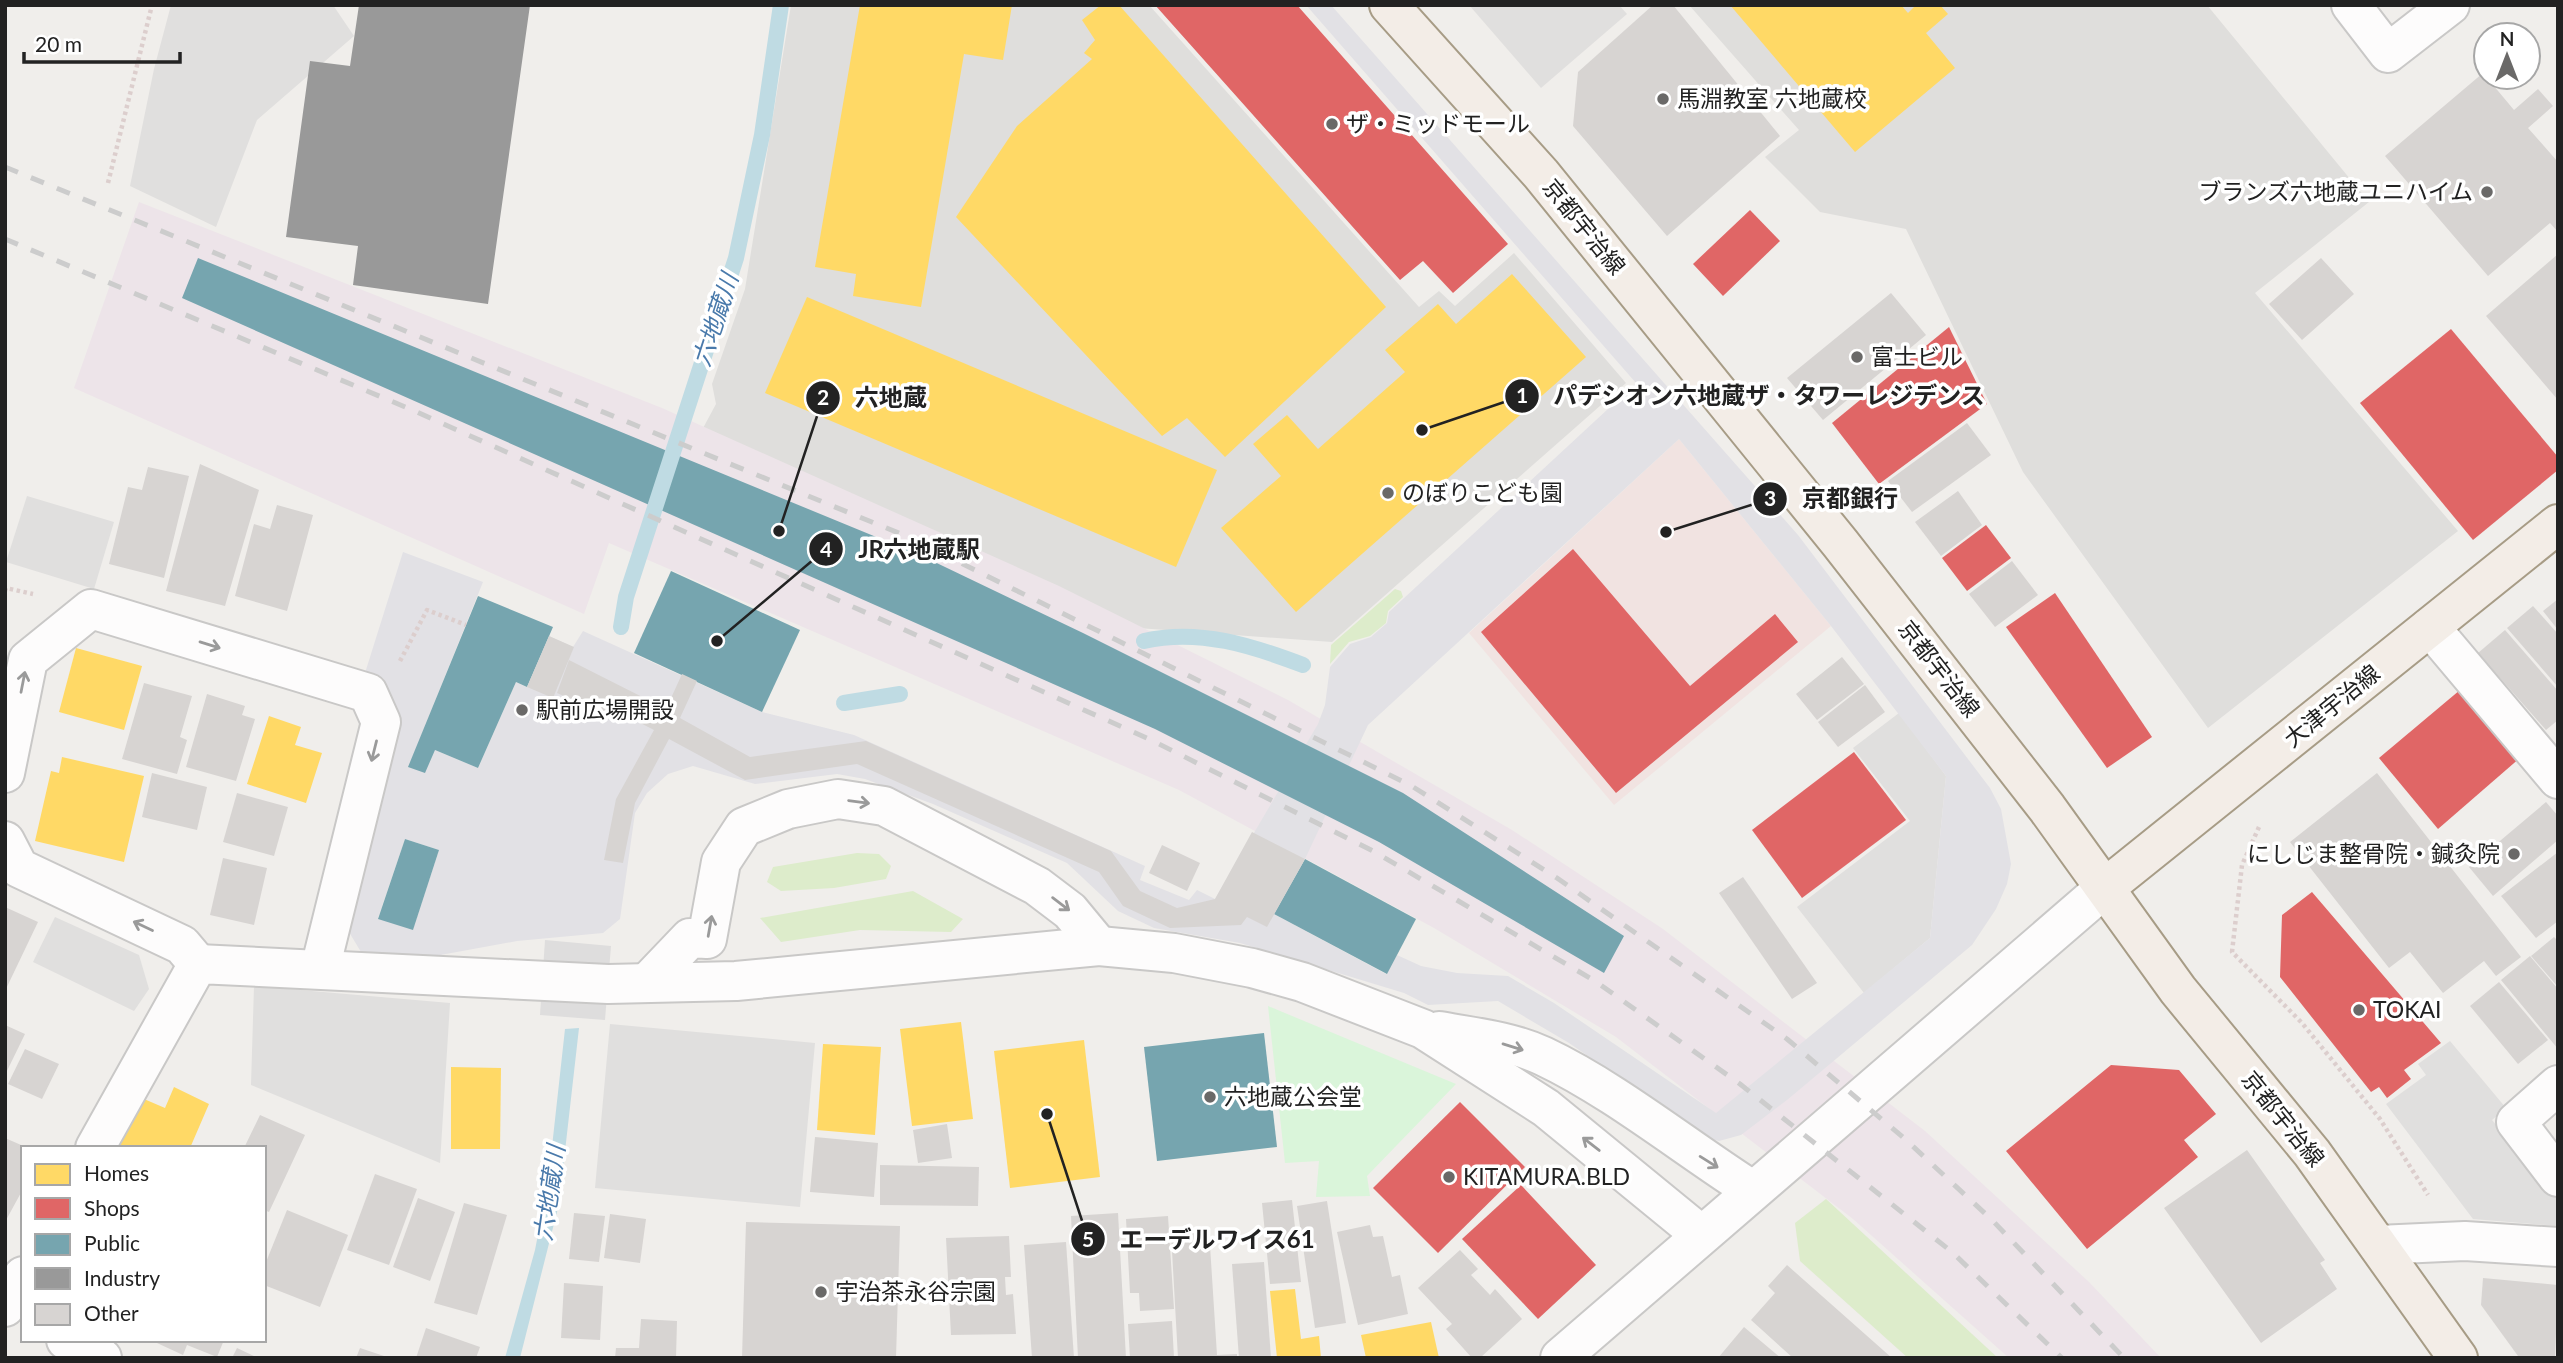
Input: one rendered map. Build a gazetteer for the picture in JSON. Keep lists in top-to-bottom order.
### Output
{
  "streets": {
    "main road": ["京都宇治線", "大津宇治線"]
  },
  "crossings": [
    ["京都宇治線", "大津宇治線"]
  ],
  "water": ["六地蔵川"],
  "places": [
    "馬淵教室 六地蔵校",
    "ザ・ミッドモール",
    "ブランズ六地蔵ユニハイム",
    "富士ビル",
    "パデシオン六地蔵ザ・タワーレジデンス",
    "のぼりこども園",
    "六地蔵",
    "京都銀行",
    "JR六地蔵駅",
    "駅前広場開設",
    "にしじま整骨院・鍼灸院",
    "TOKAI",
    "六地蔵公会堂",
    "エーデルワイス61",
    "KITAMURA.BLD",
    "宇治茶永谷宗園"
  ],
  "legend": [
    "Homes",
    "Shops",
    "Public",
    "Industry",
    "Other"
  ],
  "scale_bar": "20 m",
  "north": "top"
}
